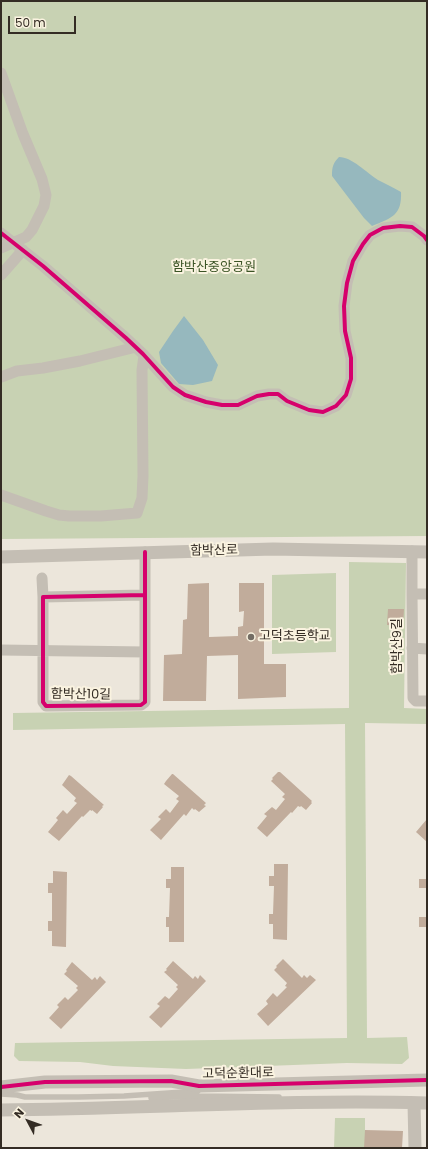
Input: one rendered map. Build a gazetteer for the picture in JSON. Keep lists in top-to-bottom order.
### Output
{
  "streets": {
    "street": [
      "함박산로",
      "함박산9길",
      "함박산10길",
      "고덕순환대로"
    ]
  },
  "crossings": [
    ["함박산로", "함박산9길"],
    ["함박산로", "함박산10길"]
  ],
  "parks": ["함박산중앙공원"],
  "places": ["고덕초등학교"],
  "scale_bar": "50 m",
  "north": "top left"
}
